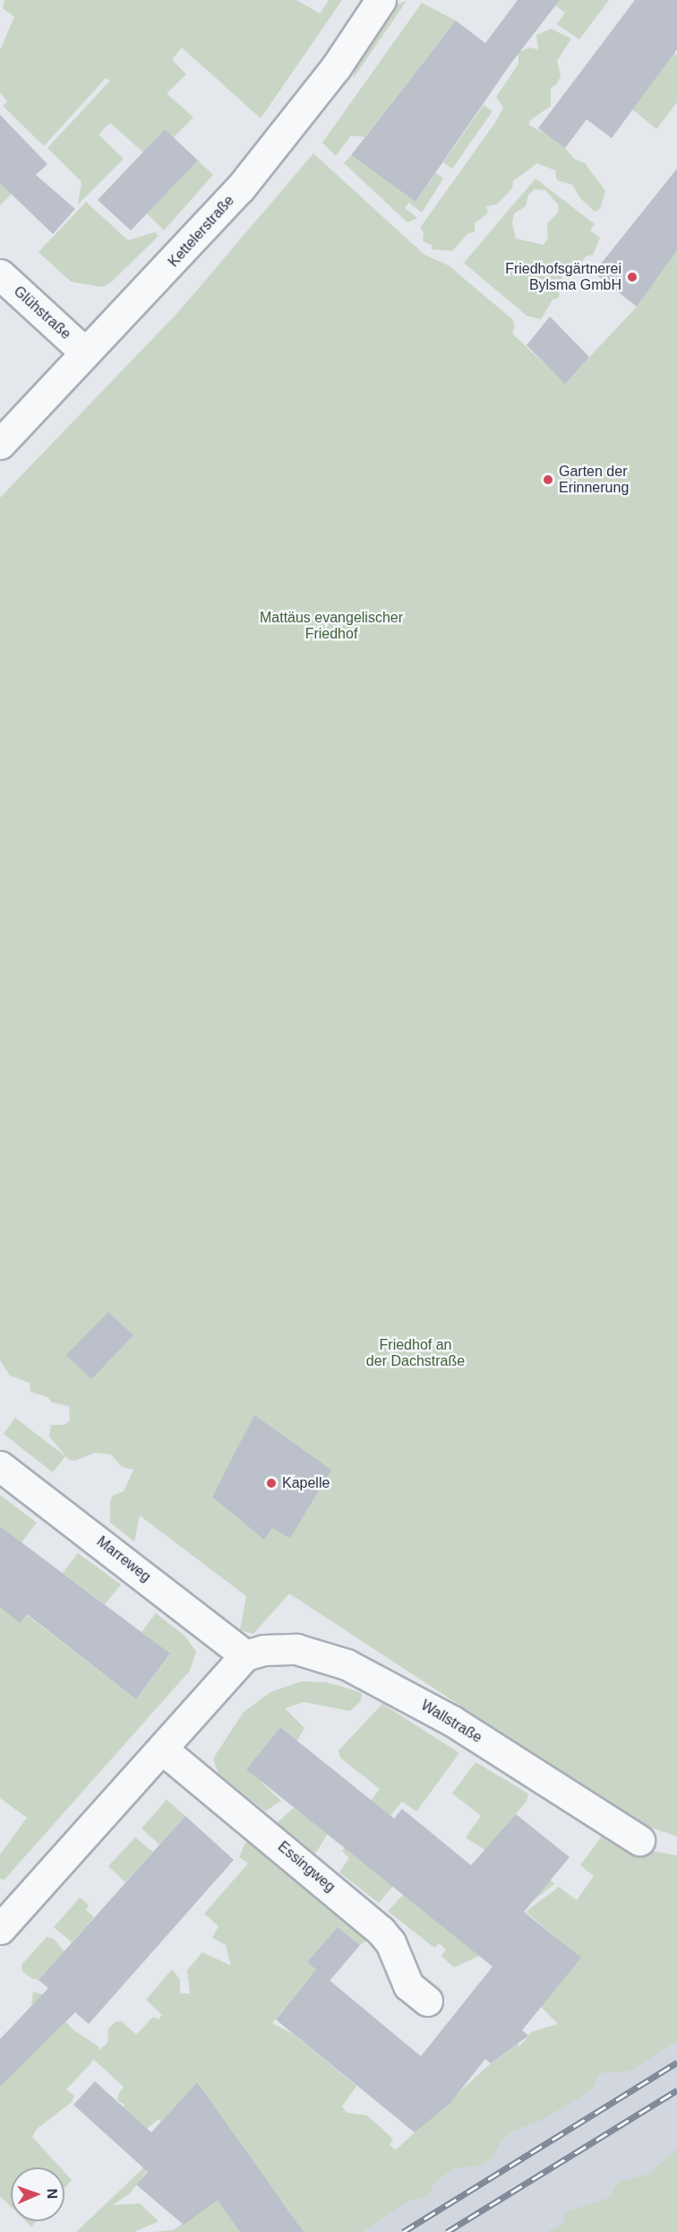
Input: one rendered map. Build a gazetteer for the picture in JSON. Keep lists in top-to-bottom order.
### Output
{
  "streets": {
    "street": [
      "Kettelerstraße",
      "Glühstraße",
      "Marreweg",
      "Wallstraße",
      "Essingweg"
    ]
  },
  "crossings": [
    ["Kettelerstraße", "Glühstraße"],
    ["Marreweg", "Wallstraße"]
  ],
  "parks": ["Mattäus evangelischer Friedhof", "Friedhof an der Dachstraße"],
  "places": ["Friedhofsgärtnerei Bylsma GmbH", "Garten der Erinnerung", "Kapelle"],
  "north": "right"
}
